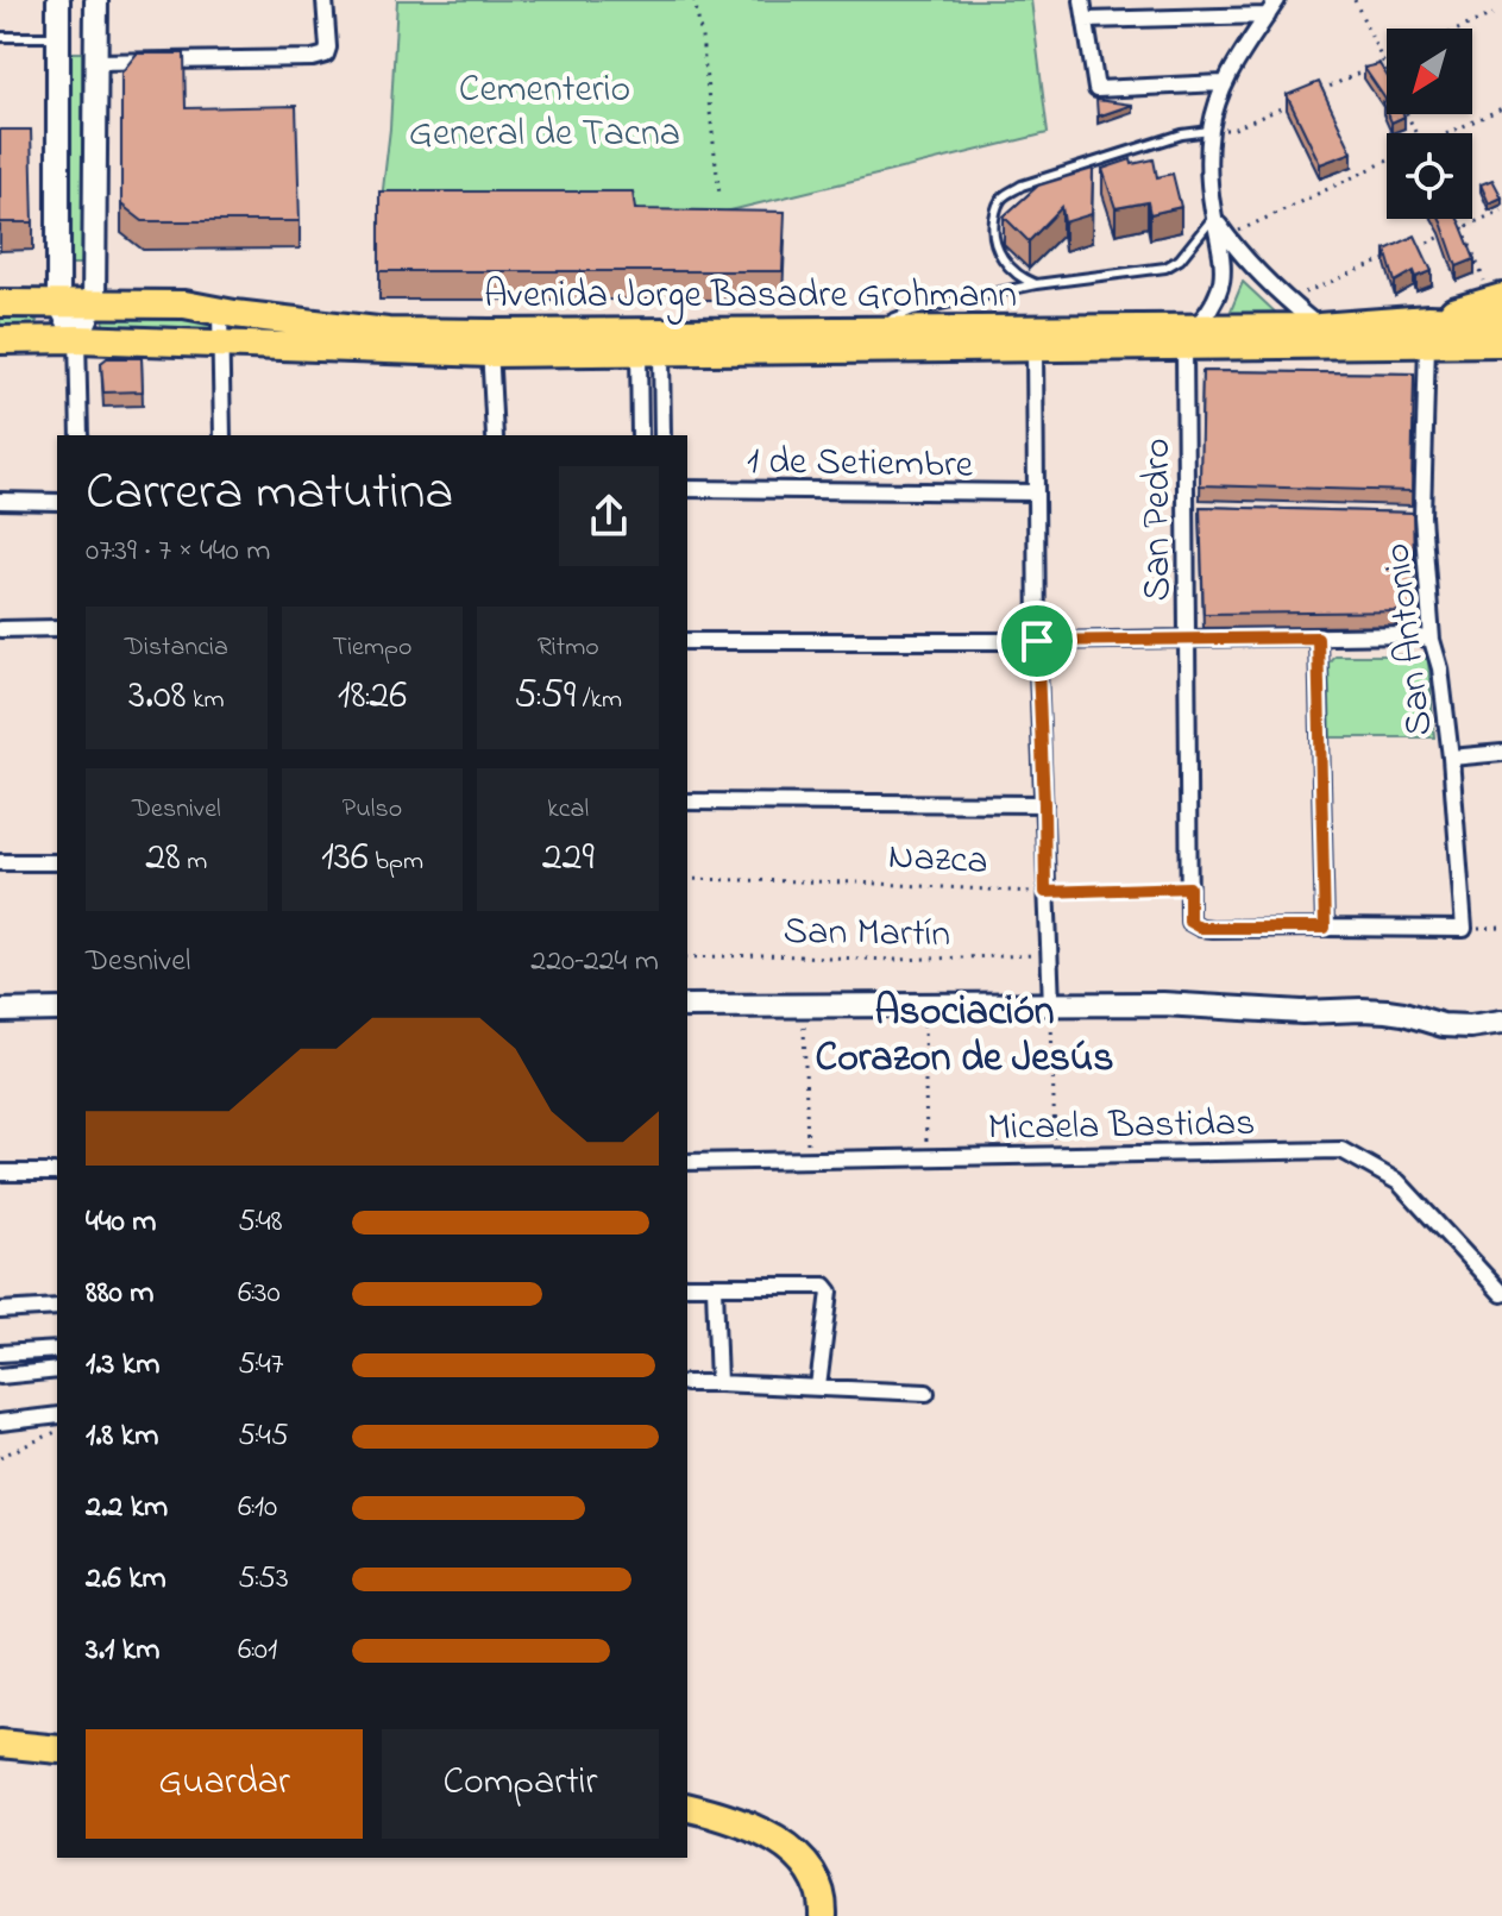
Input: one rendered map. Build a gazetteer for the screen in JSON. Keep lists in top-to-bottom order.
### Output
{
  "streets": {
    "highway": ["Avenida Jorge Basadre Grohmann"],
    "street": [
      "1 de Setiembre",
      "San Pedro",
      "San Antonio",
      "Micaela Bastidas"
    ],
    "path": ["Nazca", "San Martín"]
  },
  "crossings": [
    ["Avenida Jorge Basadre Grohmann", "San Pedro"],
    ["Avenida Jorge Basadre Grohmann", "San Antonio"],
    ["San Pedro", "Nazca"]
  ],
  "districts": ["Asociación Corazon de Jesús"],
  "parks": ["Cementerio General de Tacna"],
  "north": "bottom left",
  "page": {
    "heading": ["Carrera matutina", "07:39 · 7 × 440 m"],
    "stats": [
      ["Distancia", "3.08 km"],
      ["Tiempo", "18:26"],
      ["Ritmo", "5:59 /km"],
      ["Desnivel", "28 m"],
      ["Pulso", "136 bpm"],
      ["kcal", "229"]
    ],
    "chart": ["Desnivel", "220–224 m"],
    "list": [
      {
        "name": "440 m",
        "note": "5:48"
      },
      {
        "name": "880 m",
        "note": "6:30"
      },
      {
        "name": "1.3 km",
        "note": "5:47"
      },
      {
        "name": "1.8 km",
        "note": "5:45"
      },
      {
        "name": "2.2 km",
        "note": "6:10"
      },
      {
        "name": "2.6 km",
        "note": "5:53"
      },
      {
        "name": "3.1 km",
        "note": "6:01"
      }
    ],
    "buttons": ["Guardar", "Compartir"]
  }
}
